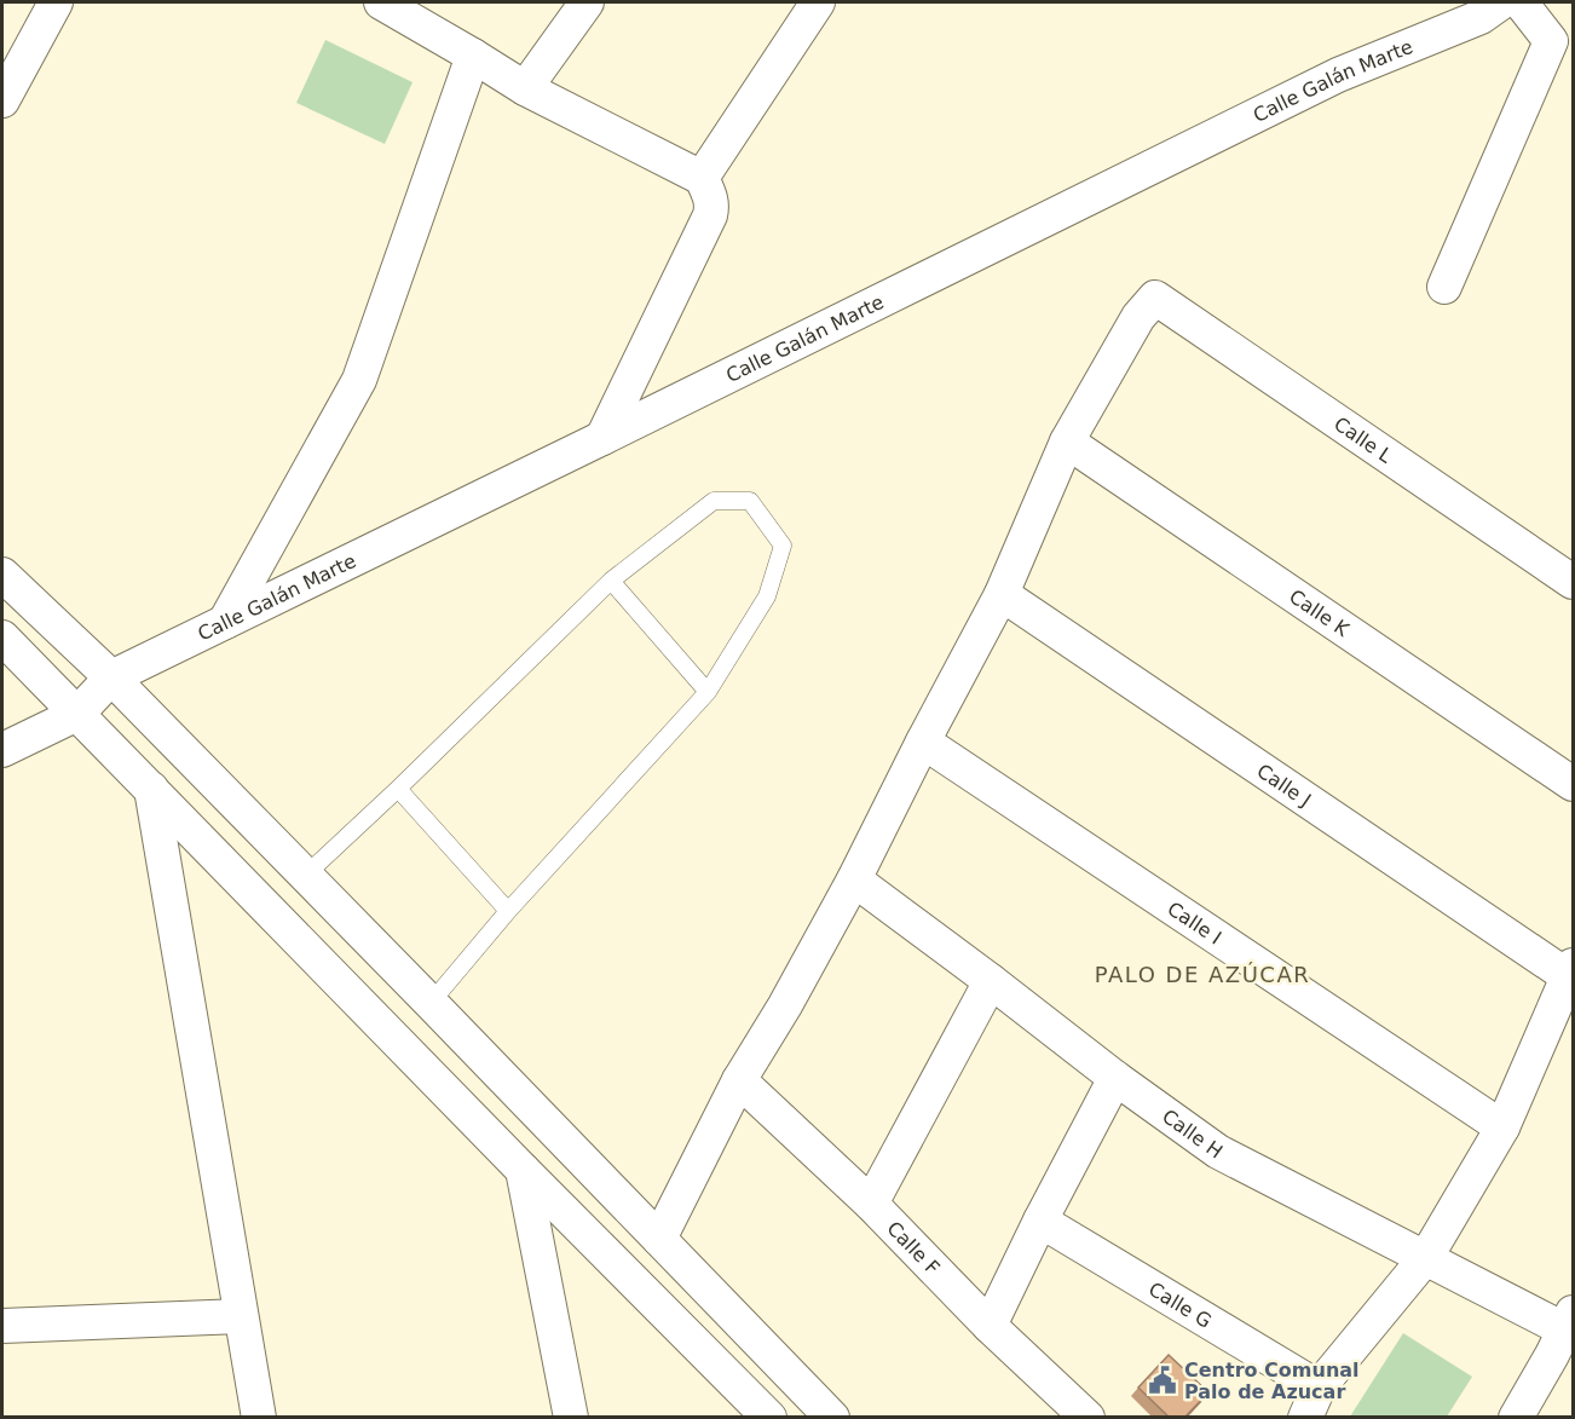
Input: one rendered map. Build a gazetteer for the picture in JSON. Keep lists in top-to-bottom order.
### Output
{
  "streets": {
    "street": [
      "Calle Galán Marte",
      "Calle L",
      "Calle K",
      "Calle J",
      "Calle I",
      "Calle H",
      "Calle F",
      "Calle G"
    ]
  },
  "crossings": [
    ["Calle L", "Calle K"]
  ],
  "districts": ["PALO DE AZÚCAR"],
  "places": {
    "public building": ["Centro Comunal Palo de Azucar"]
  }
}
